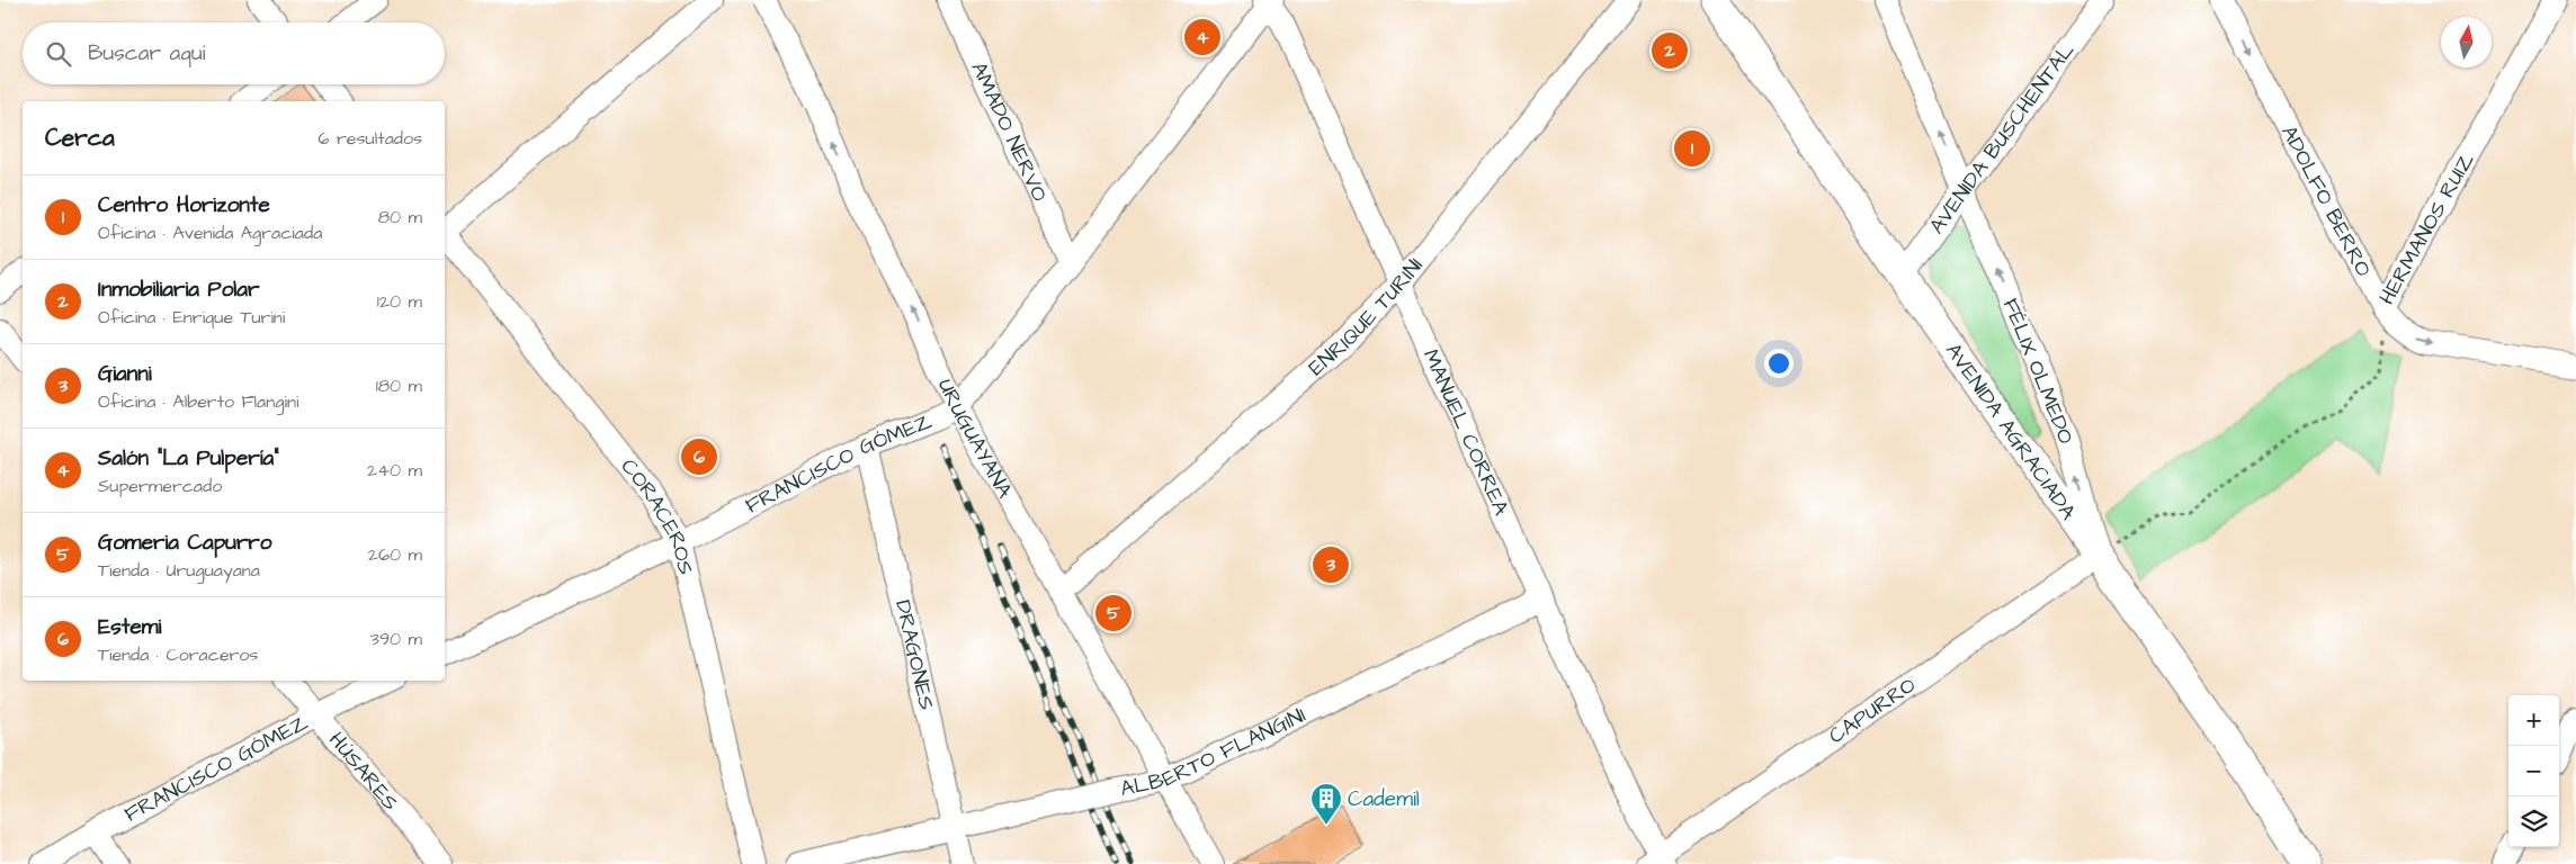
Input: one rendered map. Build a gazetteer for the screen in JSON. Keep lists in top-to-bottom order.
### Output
{
  "streets": {
    "main road": ["AVENIDA AGRACIADA"],
    "street": [
      "AMADO NERVO",
      "AVENIDA BUSCHENTAL",
      "ADOLFO BERRO",
      "HERMANOS RUIZ",
      "ENRIQUE TURINI",
      "FÉLIX OLMEDO",
      "MANUEL CORREA",
      "URUGUAYANA",
      "FRANCISCO GÓMEZ",
      "CORACEROS",
      "DRAGONES",
      "CAPURRO",
      "ALBERTO FLANGINI",
      "HÚSARES"
    ]
  },
  "crossings": [
    ["AMADO NERVO", "FRANCISCO GÓMEZ"],
    ["AVENIDA BUSCHENTAL", "FÉLIX OLMEDO"],
    ["AVENIDA BUSCHENTAL", "AVENIDA AGRACIADA"],
    ["ADOLFO BERRO", "HERMANOS RUIZ"],
    ["HERMANOS RUIZ", "FÉLIX OLMEDO"],
    ["HERMANOS RUIZ", "AVENIDA AGRACIADA"],
    ["HERMANOS RUIZ", "CAPURRO"],
    ["ENRIQUE TURINI", "MANUEL CORREA"],
    ["ENRIQUE TURINI", "URUGUAYANA"],
    ["FÉLIX OLMEDO", "AVENIDA AGRACIADA"],
    ["FÉLIX OLMEDO", "CAPURRO"],
    ["MANUEL CORREA", "FRANCISCO GÓMEZ"],
    ["MANUEL CORREA", "CAPURRO"],
    ["MANUEL CORREA", "ALBERTO FLANGINI"],
    ["AVENIDA AGRACIADA", "CAPURRO"],
    ["URUGUAYANA", "FRANCISCO GÓMEZ"],
    ["URUGUAYANA", "ALBERTO FLANGINI"],
    ["FRANCISCO GÓMEZ", "CORACEROS"],
    ["FRANCISCO GÓMEZ", "DRAGONES"],
    ["FRANCISCO GÓMEZ", "HÚSARES"],
    ["DRAGONES", "ALBERTO FLANGINI"]
  ],
  "one_way": ["ADOLFO BERRO", "FÉLIX OLMEDO", "URUGUAYANA"],
  "places": {
    "building": ["Cademil"]
  },
  "north": "top",
  "page": {
    "pins": [
      "4",
      "2",
      "1",
      "6",
      "3",
      "5"
    ],
    "search": "Buscar aquí",
    "heading": ["Cerca", "6 resultados"],
    "list": [
      {
        "mark": "1",
        "name": "Centro Horizonte",
        "note": "Oficina · Avenida Agraciada",
        "value": "80 m"
      },
      {
        "mark": "2",
        "name": "Inmobiliaria Polar",
        "note": "Oficina · Enrique Turini",
        "value": "120 m"
      },
      {
        "mark": "3",
        "name": "Gianni",
        "note": "Oficina · Alberto Flangini",
        "value": "180 m"
      },
      {
        "mark": "4",
        "name": "Salón \"La Pulpería\"",
        "note": "Supermercado",
        "value": "240 m"
      },
      {
        "mark": "5",
        "name": "Gomeria Capurro",
        "note": "Tienda · Uruguayana",
        "value": "260 m"
      },
      {
        "mark": "6",
        "name": "Estemi",
        "note": "Tienda · Coraceros",
        "value": "390 m"
      }
    ],
    "map_buttons": ["+", "−"]
  }
}
